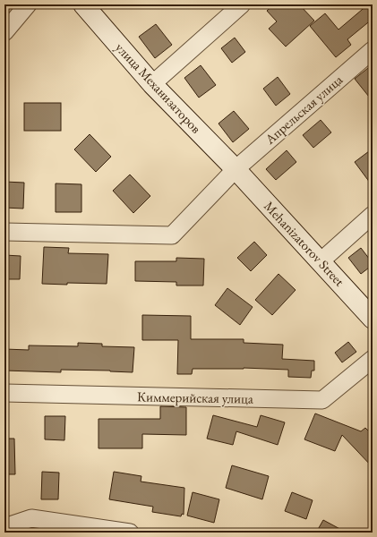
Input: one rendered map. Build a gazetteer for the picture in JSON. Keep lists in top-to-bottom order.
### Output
{
  "streets": {
    "street": [
      "улица Механизаторов",
      "Апрельская улица",
      "Mehanizatorov Street",
      "Киммерийская улица"
    ]
  },
  "crossings": [
    ["улица Механизаторов", "Апрельская улица"],
    ["улица Механизаторов", "Mehanizatorov Street"],
    ["Апрельская улица", "Mehanizatorov Street"]
  ]
}
